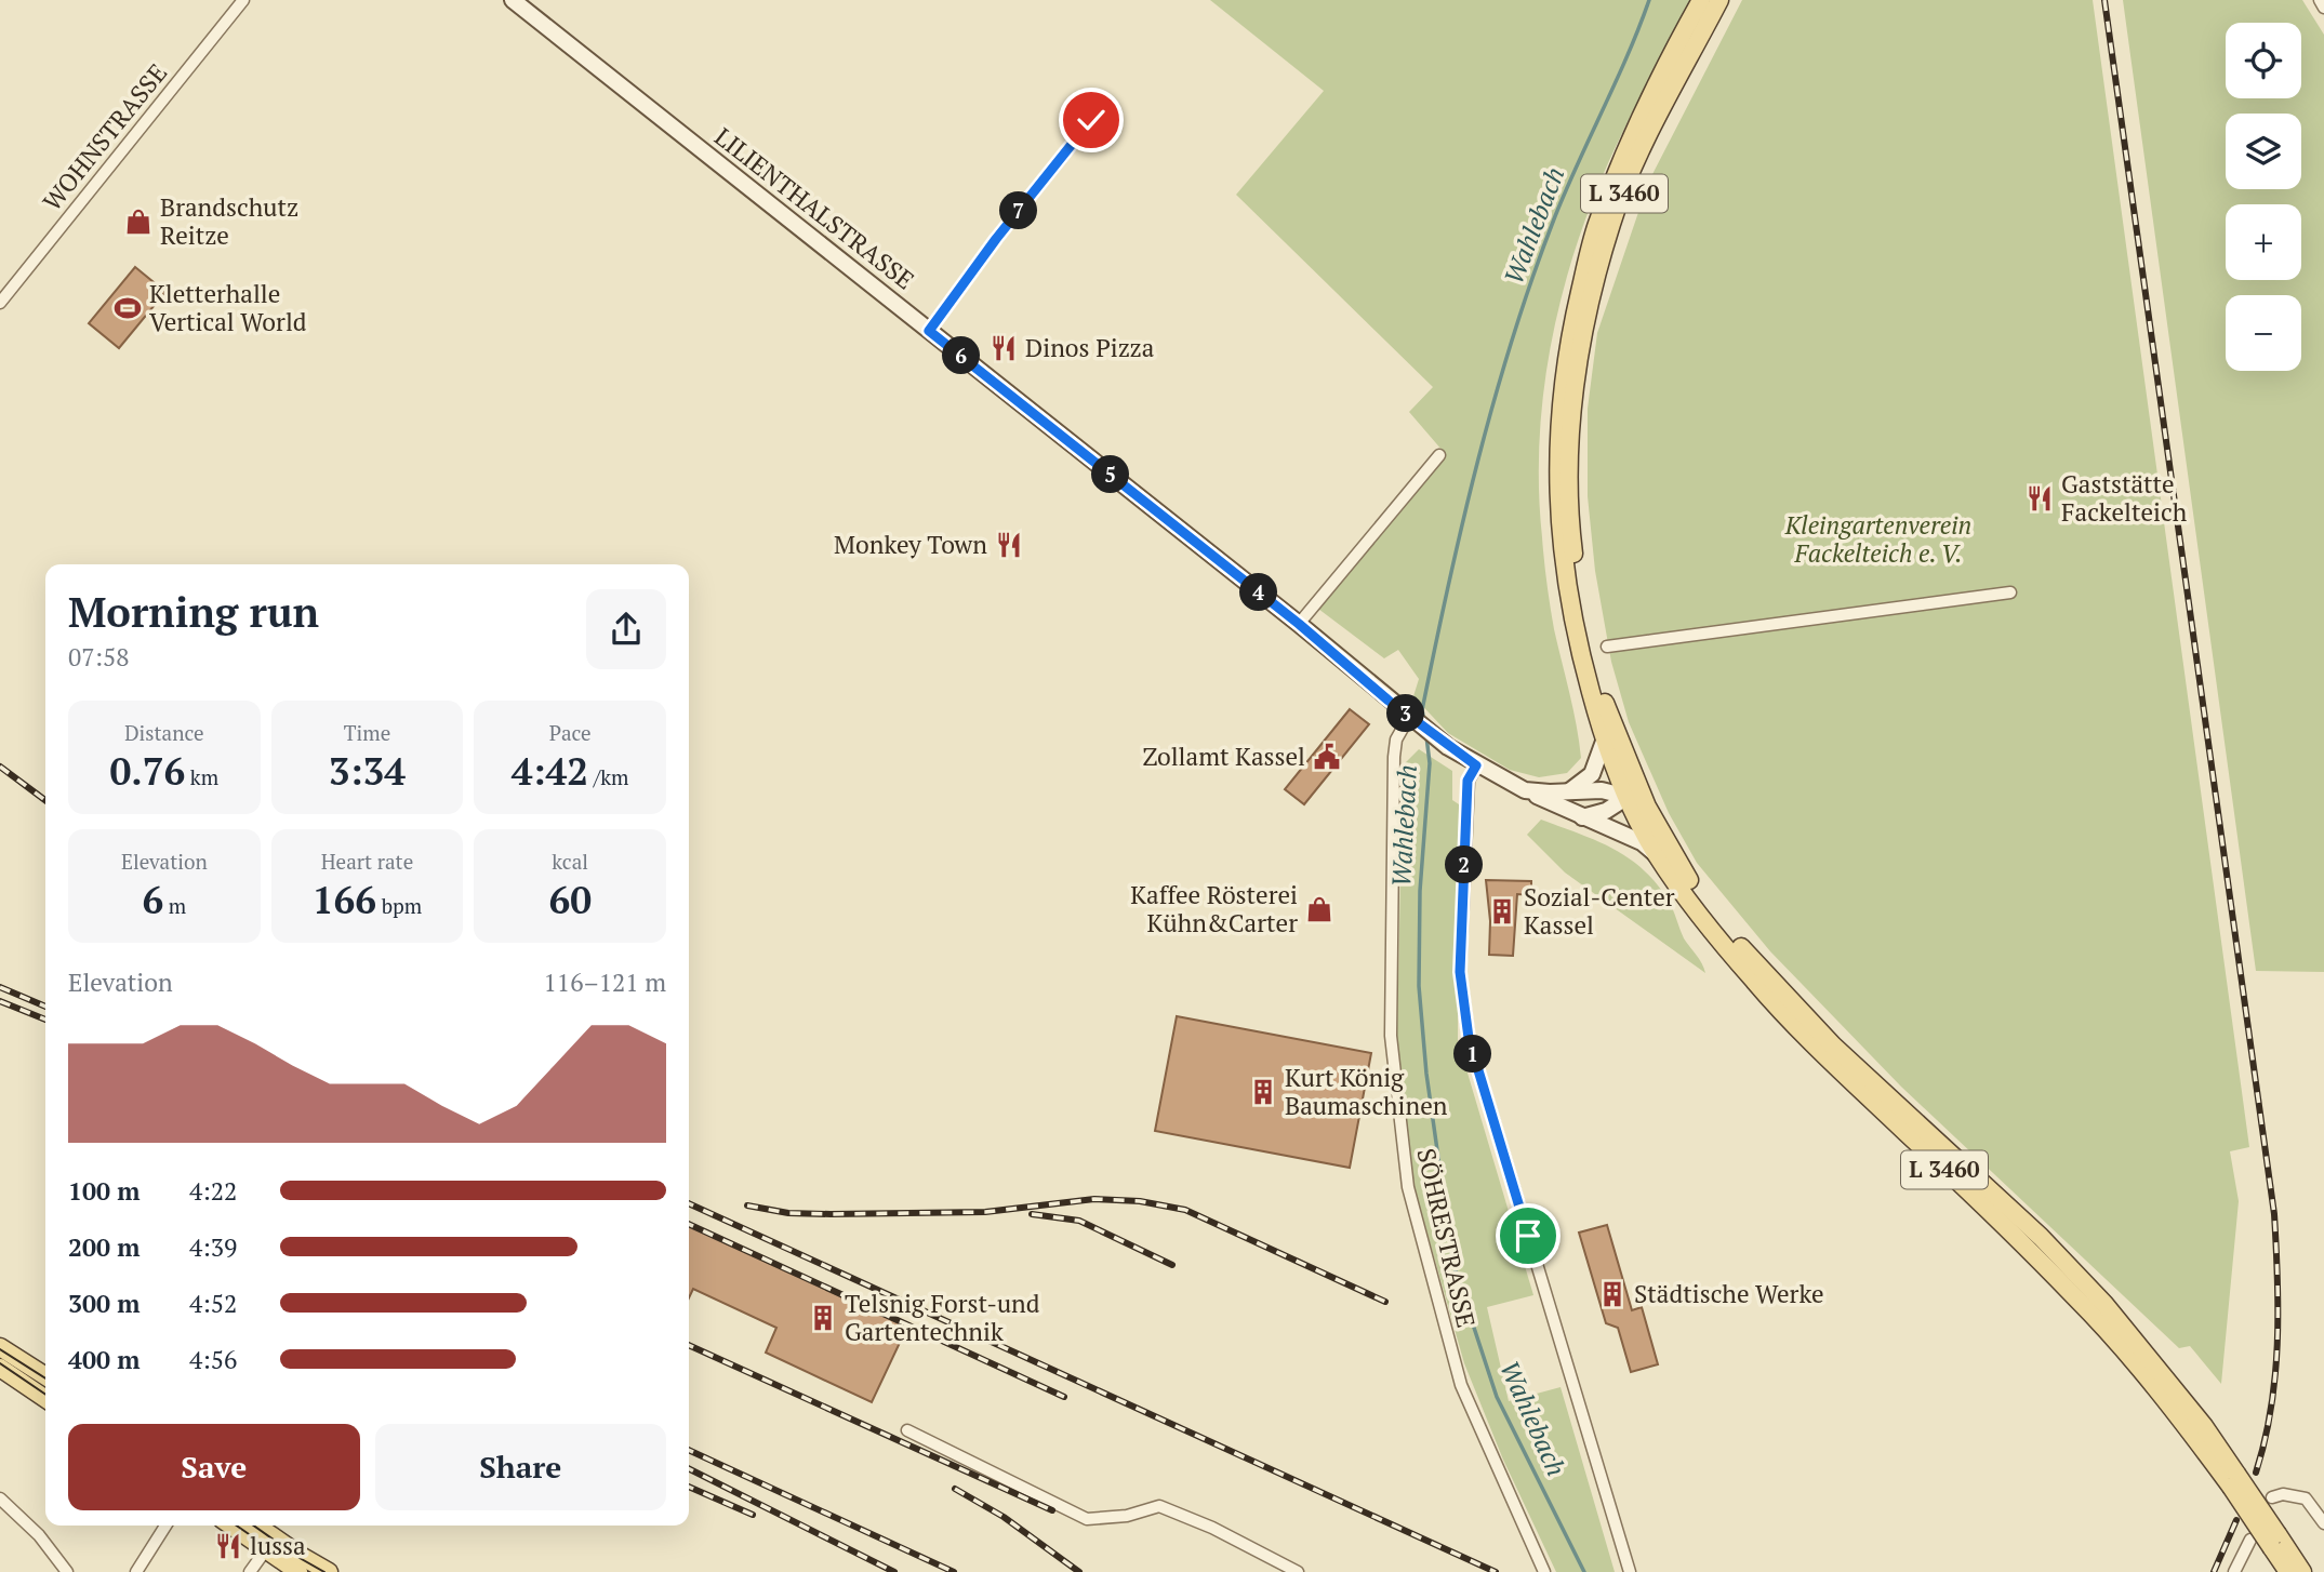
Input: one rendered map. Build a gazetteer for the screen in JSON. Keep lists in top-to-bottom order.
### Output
{
  "streets": {
    "main road": ["L 3460", "LILIENTHALSTRASSE"],
    "street": ["WOHNSTRASSE", "SÖHRESTRASSE"]
  },
  "crossings": [
    ["L 3460", "LILIENTHALSTRASSE"],
    ["LILIENTHALSTRASSE", "SÖHRESTRASSE"]
  ],
  "water": ["Wahlebach"],
  "parks": ["Kleingartenverein Fackelteich e. V."],
  "places": {
    "shop": ["Brandschutz Reitze", "Kaffee Rösterei Kühn&Carter"],
    "sports": ["Kletterhalle Vertical World"],
    "restaurant": [
      "Dinos Pizza",
      "Gaststätte Fackelteich",
      "Monkey Town",
      "lussa"
    ],
    "public building": ["Zollamt Kassel"],
    "building": [
      "Sozial-Center Kassel",
      "Kurt König Baumaschinen",
      "Städtische Werke",
      "Telsnig Forst-und Gartentechnik"
    ]
  },
  "page": {
    "map_buttons": ["+", "−"],
    "pins": [
      "7",
      "6",
      "5",
      "4",
      "3",
      "2",
      "1"
    ],
    "heading": ["Morning run", "07:58"],
    "stats": [
      ["Distance", "0.76 km"],
      ["Time", "3:34"],
      ["Pace", "4:42 /km"],
      ["Elevation", "6 m"],
      ["Heart rate", "166 bpm"],
      ["kcal", "60"]
    ],
    "chart": ["Elevation", "116–121 m"],
    "list": [
      {
        "name": "100 m",
        "note": "4:22"
      },
      {
        "name": "200 m",
        "note": "4:39"
      },
      {
        "name": "300 m",
        "note": "4:52"
      },
      {
        "name": "400 m",
        "note": "4:56"
      }
    ],
    "buttons": ["Save", "Share"]
  }
}
